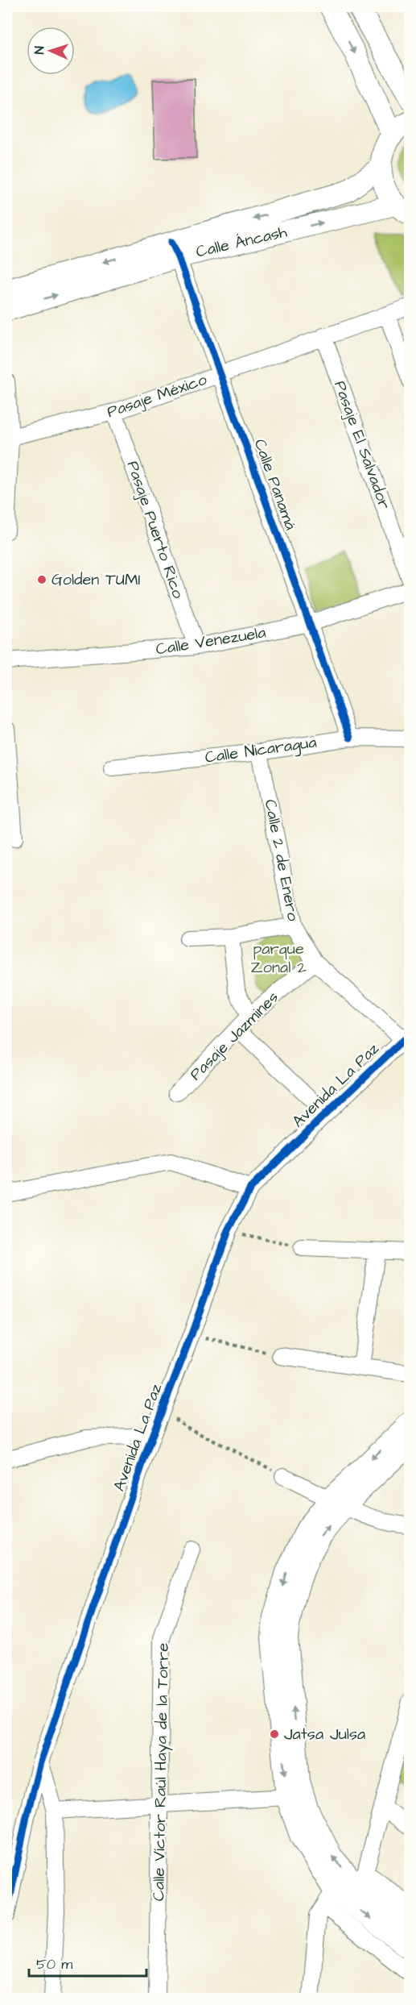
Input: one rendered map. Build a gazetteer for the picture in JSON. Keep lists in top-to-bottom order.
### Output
{
  "streets": {
    "main road": ["Calle Áncash"],
    "street": [
      "Pasaje México",
      "Pasaje El Salvador",
      "Calle Panamá",
      "Pasaje Puerto Rico",
      "Calle Venezuela",
      "Calle Nicaragua",
      "Calle 2 de Enero",
      "Pasaje Jazmines",
      "Avenida La Paz",
      "Calle Víctor Raúl Haya de la Torre"
    ]
  },
  "crossings": [
    ["Calle Áncash", "Calle Panamá"],
    ["Pasaje México", "Pasaje El Salvador"],
    ["Pasaje México", "Calle Panamá"],
    ["Pasaje México", "Pasaje Puerto Rico"],
    ["Calle Panamá", "Calle Venezuela"],
    ["Calle Panamá", "Calle Nicaragua"],
    ["Pasaje Puerto Rico", "Calle Venezuela"],
    ["Calle Nicaragua", "Calle 2 de Enero"],
    ["Calle 2 de Enero", "Pasaje Jazmines"],
    ["Calle 2 de Enero", "Avenida La Paz"]
  ],
  "parks": ["parque Zonal 2"],
  "places": ["Golden TUMI", "Jatsa Julsa"],
  "scale_bar": "50 m",
  "north": "left"
}
